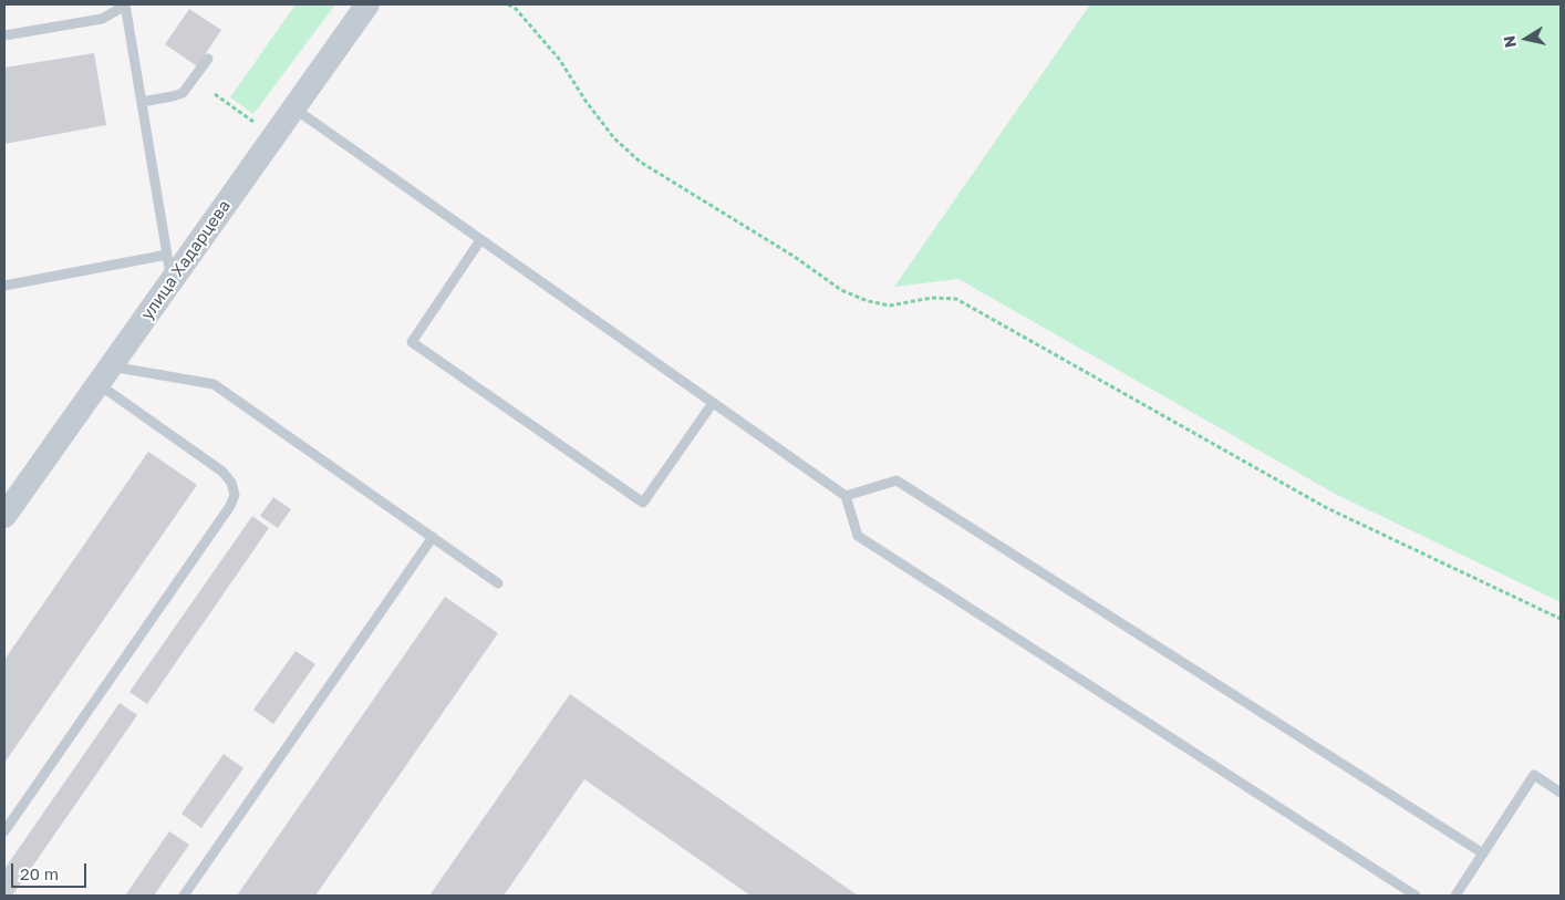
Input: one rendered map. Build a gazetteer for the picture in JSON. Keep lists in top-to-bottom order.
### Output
{
  "streets": {
    "street": ["улица Хадарцева"]
  },
  "scale_bar": "20 m",
  "north": "left"
}
